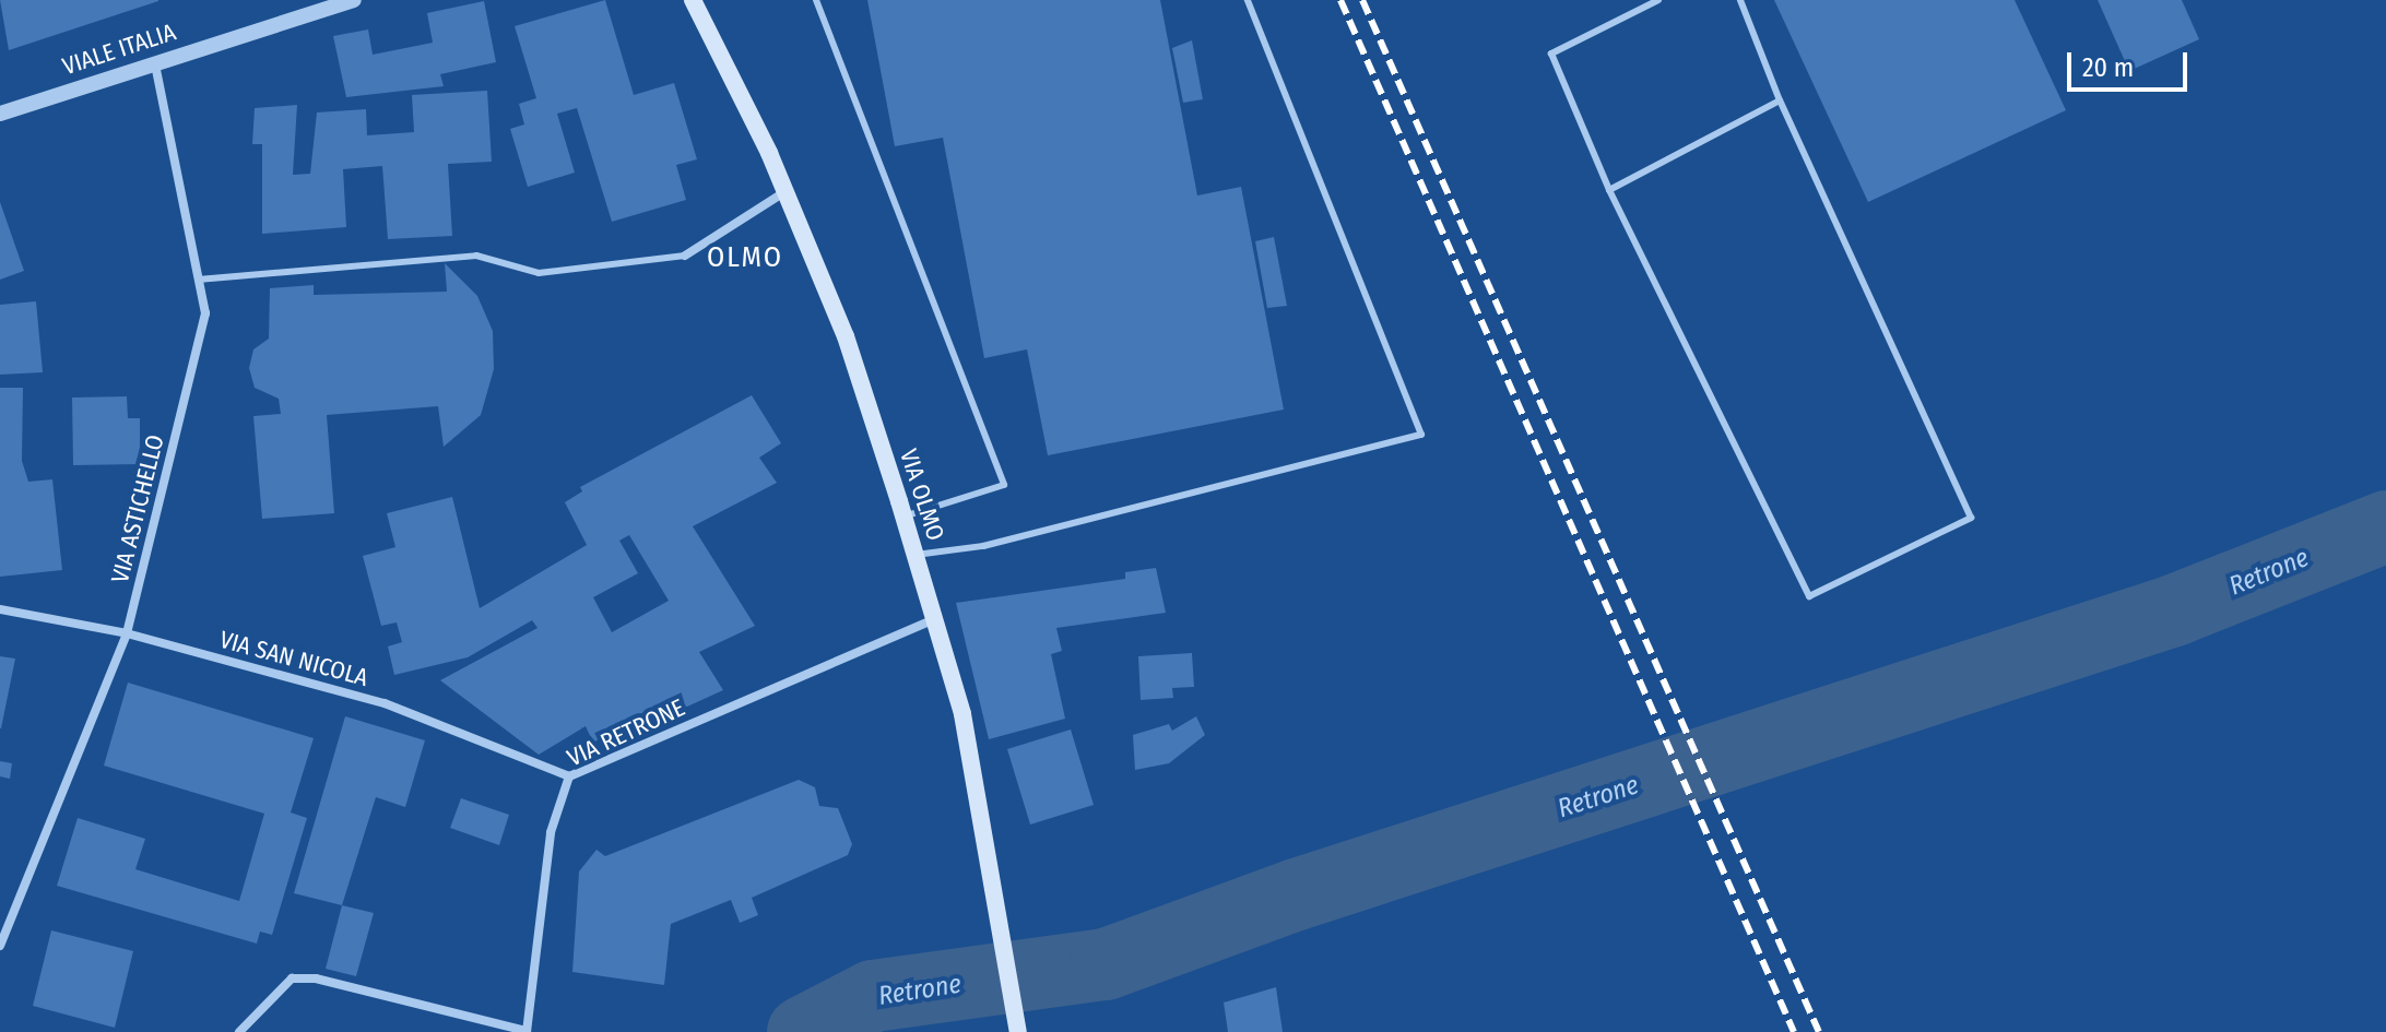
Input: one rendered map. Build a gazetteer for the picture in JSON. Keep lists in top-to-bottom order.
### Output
{
  "streets": {
    "main road": ["VIA OLMO"],
    "street": [
      "VIALE ITALIA",
      "VIA ASTICHELLO",
      "VIA SAN NICOLA",
      "VIA RETRONE"
    ]
  },
  "crossings": [
    ["VIALE ITALIA", "VIA ASTICHELLO"],
    ["VIA OLMO", "VIA RETRONE"],
    ["VIA ASTICHELLO", "VIA SAN NICOLA"],
    ["VIA SAN NICOLA", "VIA RETRONE"]
  ],
  "districts": ["OLMO"],
  "water": ["Retrone"],
  "scale_bar": "20 m"
}
